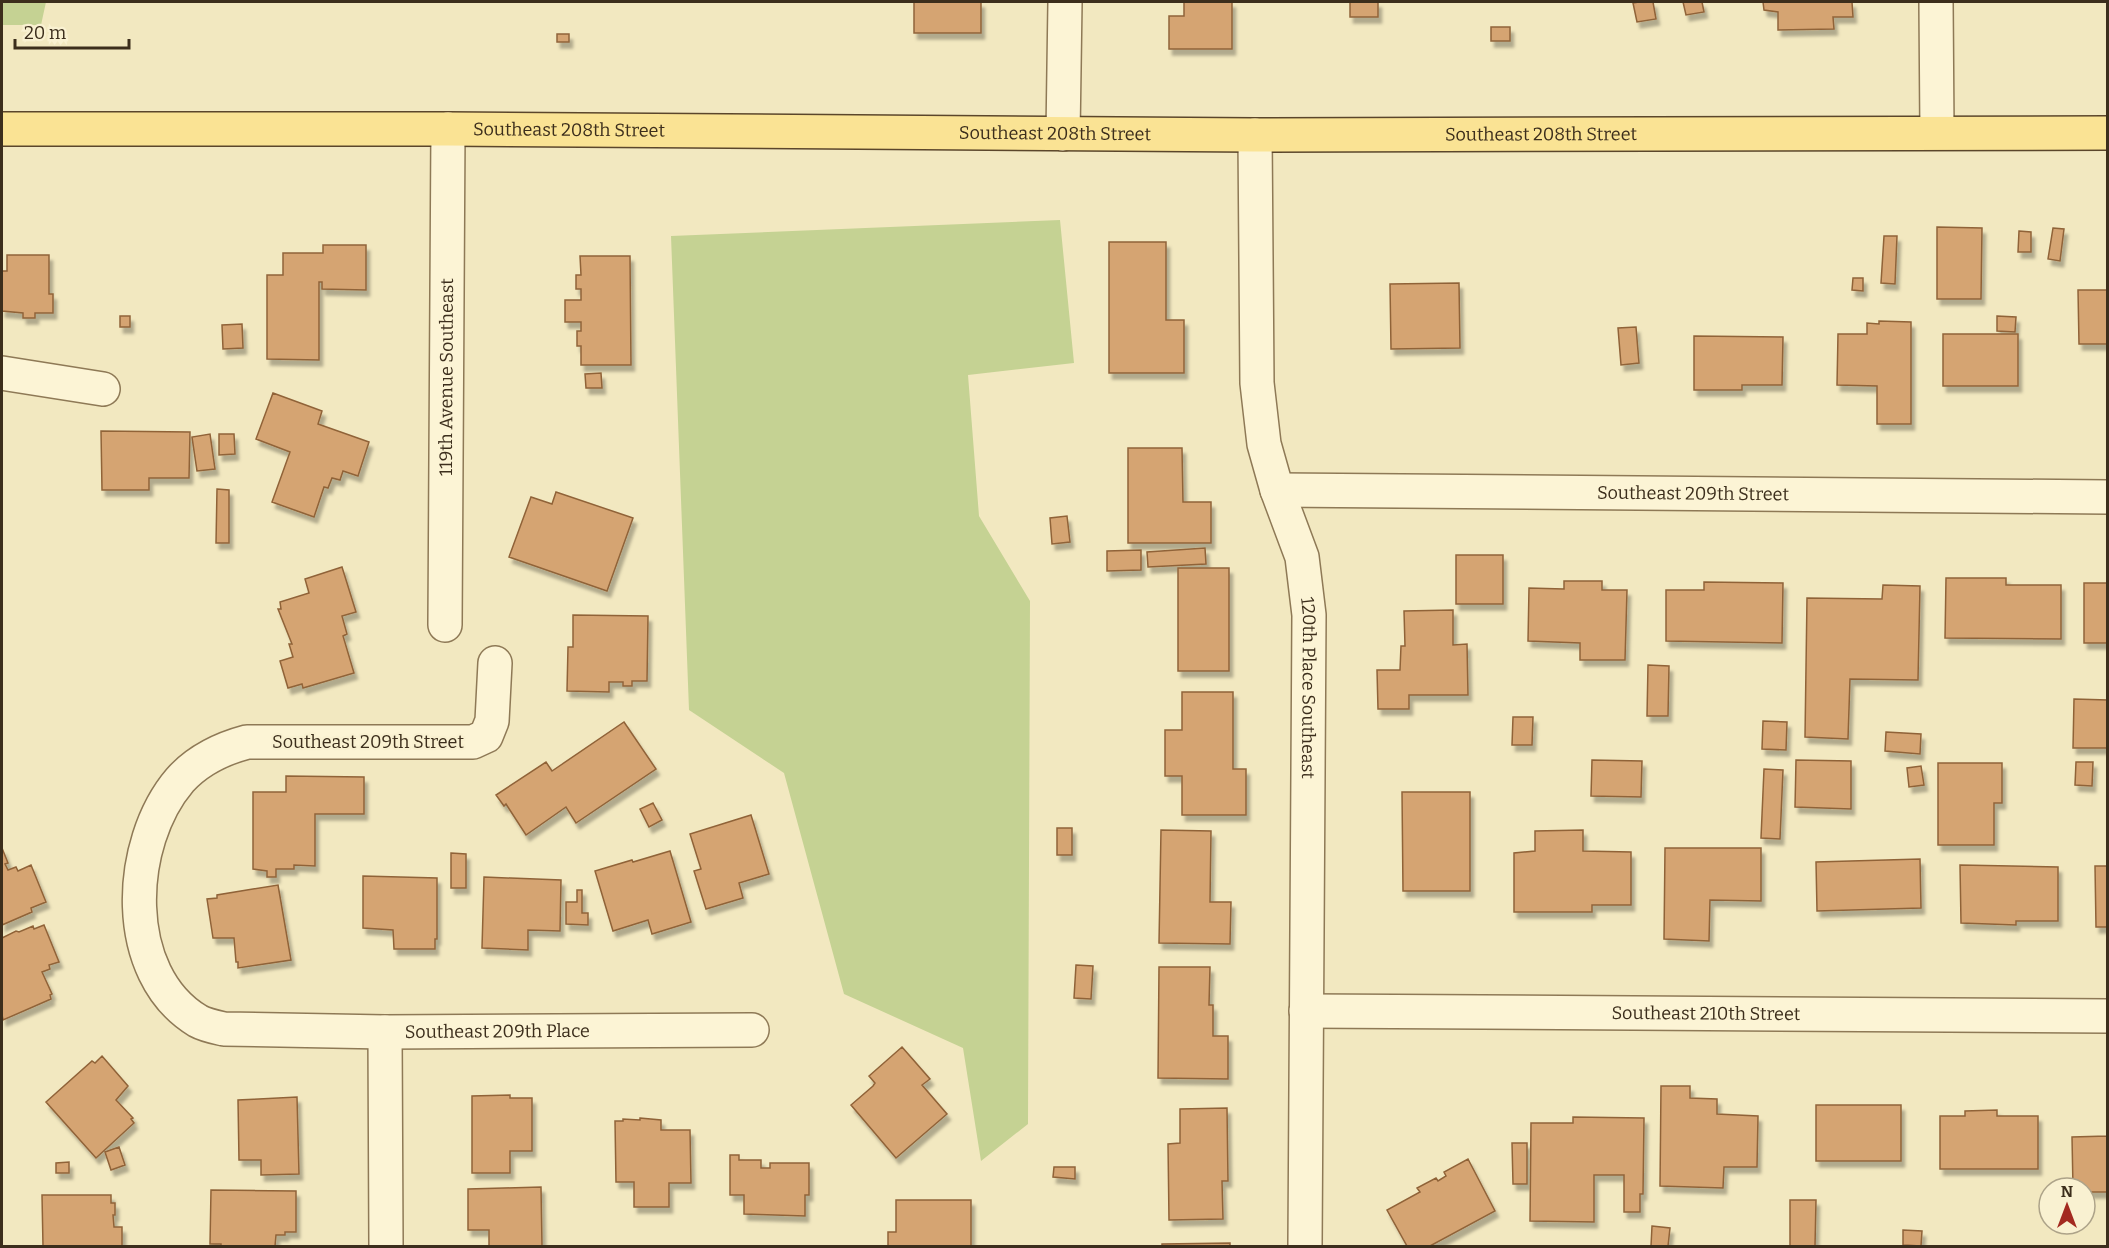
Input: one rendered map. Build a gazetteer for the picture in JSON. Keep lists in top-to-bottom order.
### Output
{
  "streets": {
    "main road": ["Southeast 208th Street"],
    "street": [
      "119th Avenue Southeast",
      "Southeast 209th Street",
      "120th Place Southeast",
      "Southeast 210th Street",
      "Southeast 209th Place"
    ]
  },
  "crossings": [
    ["Southeast 208th Street", "119th Avenue Southeast"],
    ["Southeast 208th Street", "120th Place Southeast"],
    ["Southeast 209th Street", "120th Place Southeast"],
    ["Southeast 209th Street", "Southeast 209th Place"],
    ["120th Place Southeast", "Southeast 210th Street"]
  ],
  "scale_bar": "20 m",
  "north": "top"
}
